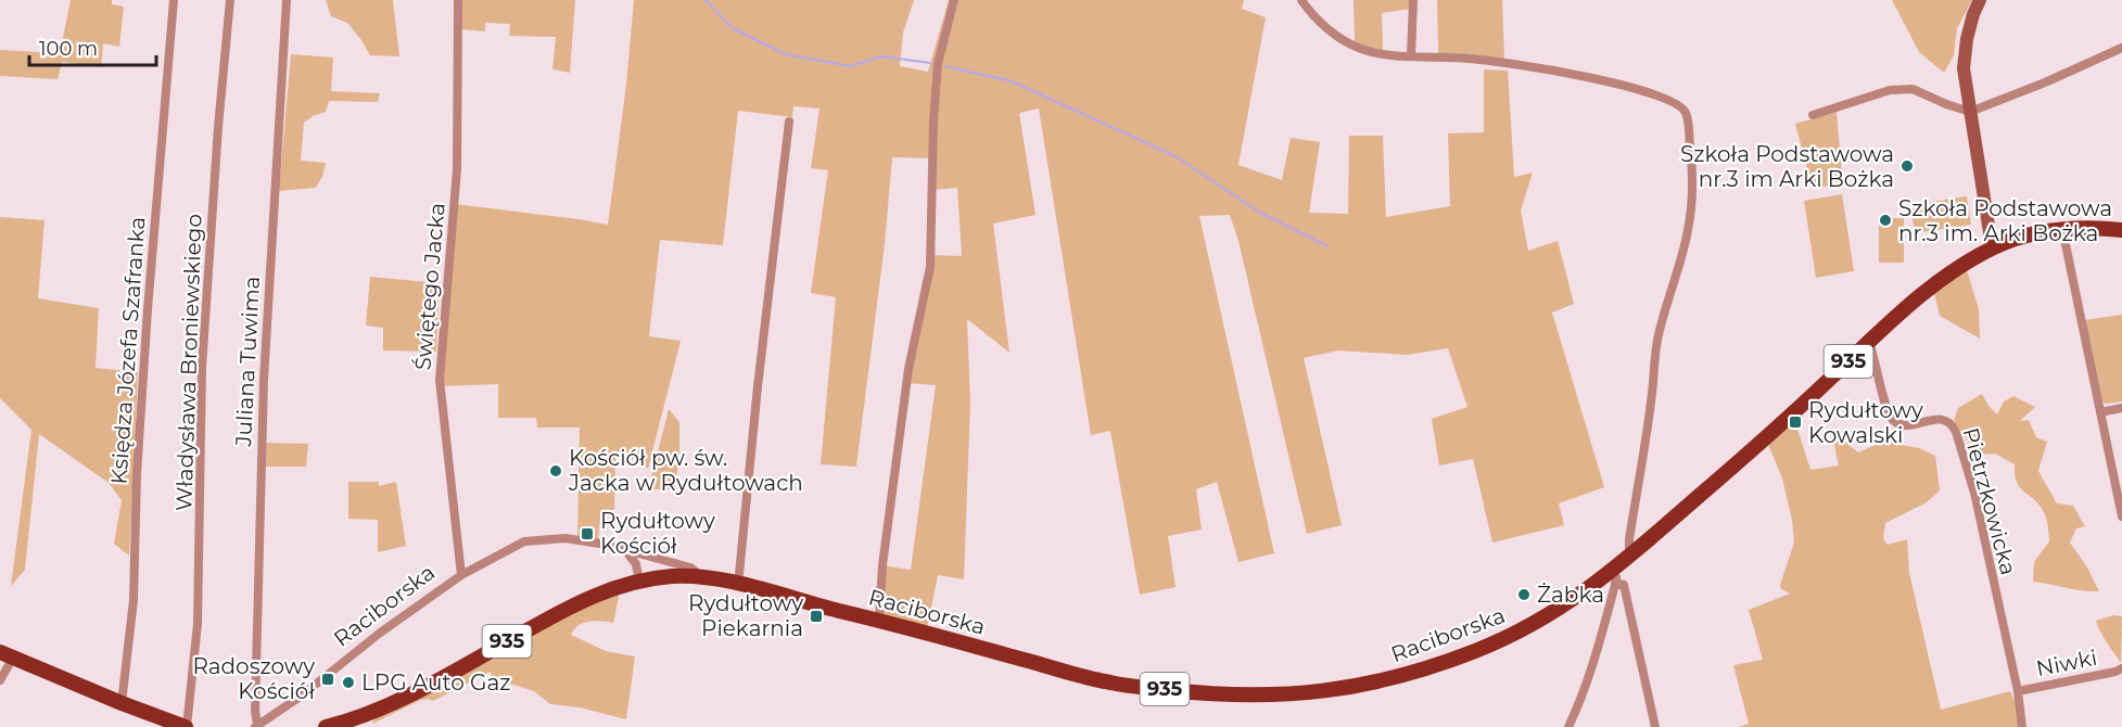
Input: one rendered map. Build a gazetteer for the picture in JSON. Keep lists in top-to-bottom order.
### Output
{
  "streets": {
    "main road": ["935", "Raciborska"],
    "street": [
      "Świętego Jacka",
      "Księdza Józefa Szafranka",
      "Juliana Tuwima",
      "Władysława Broniewskiego",
      "Pietrzkowicka",
      "Niwki"
    ]
  },
  "crossings": [
    ["Świętego Jacka", "Raciborska"],
    ["Juliana Tuwima", "Raciborska"],
    ["Pietrzkowicka", "Raciborska"],
    ["Pietrzkowicka", "Niwki"]
  ],
  "places": {
    "other": [
      "Szkoła Podstawowa nr.3 im Arki Bożka",
      "Szkoła Podstawowa nr.3 im. Arki Bożka",
      "Kościół pw. św. Jacka w Rydułtowach",
      "Żabka",
      "LPG Auto Gaz"
    ],
    "transit": [
      "Rydułtowy Kowalski",
      "Rydułtowy Kościół",
      "Rydułtowy Piekarnia",
      "Radoszowy Kościół"
    ]
  },
  "scale_bar": "100 m"
}
